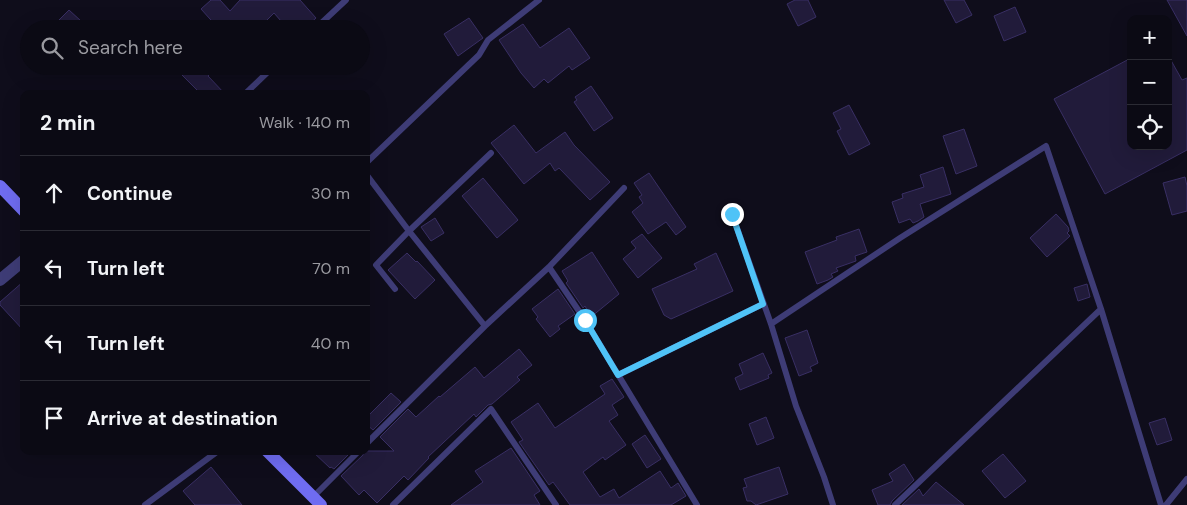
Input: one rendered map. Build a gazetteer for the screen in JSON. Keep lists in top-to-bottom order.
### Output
{
  "page": {
    "map_buttons": ["+", "−"],
    "search": "Search here",
    "heading": ["2 min", "Walk · 140 m"],
    "list": [
      ["Continue", "30 m"],
      ["Turn left", "70 m"],
      ["Turn left", "40 m"],
      "Arrive at destination"
    ]
  }
}
